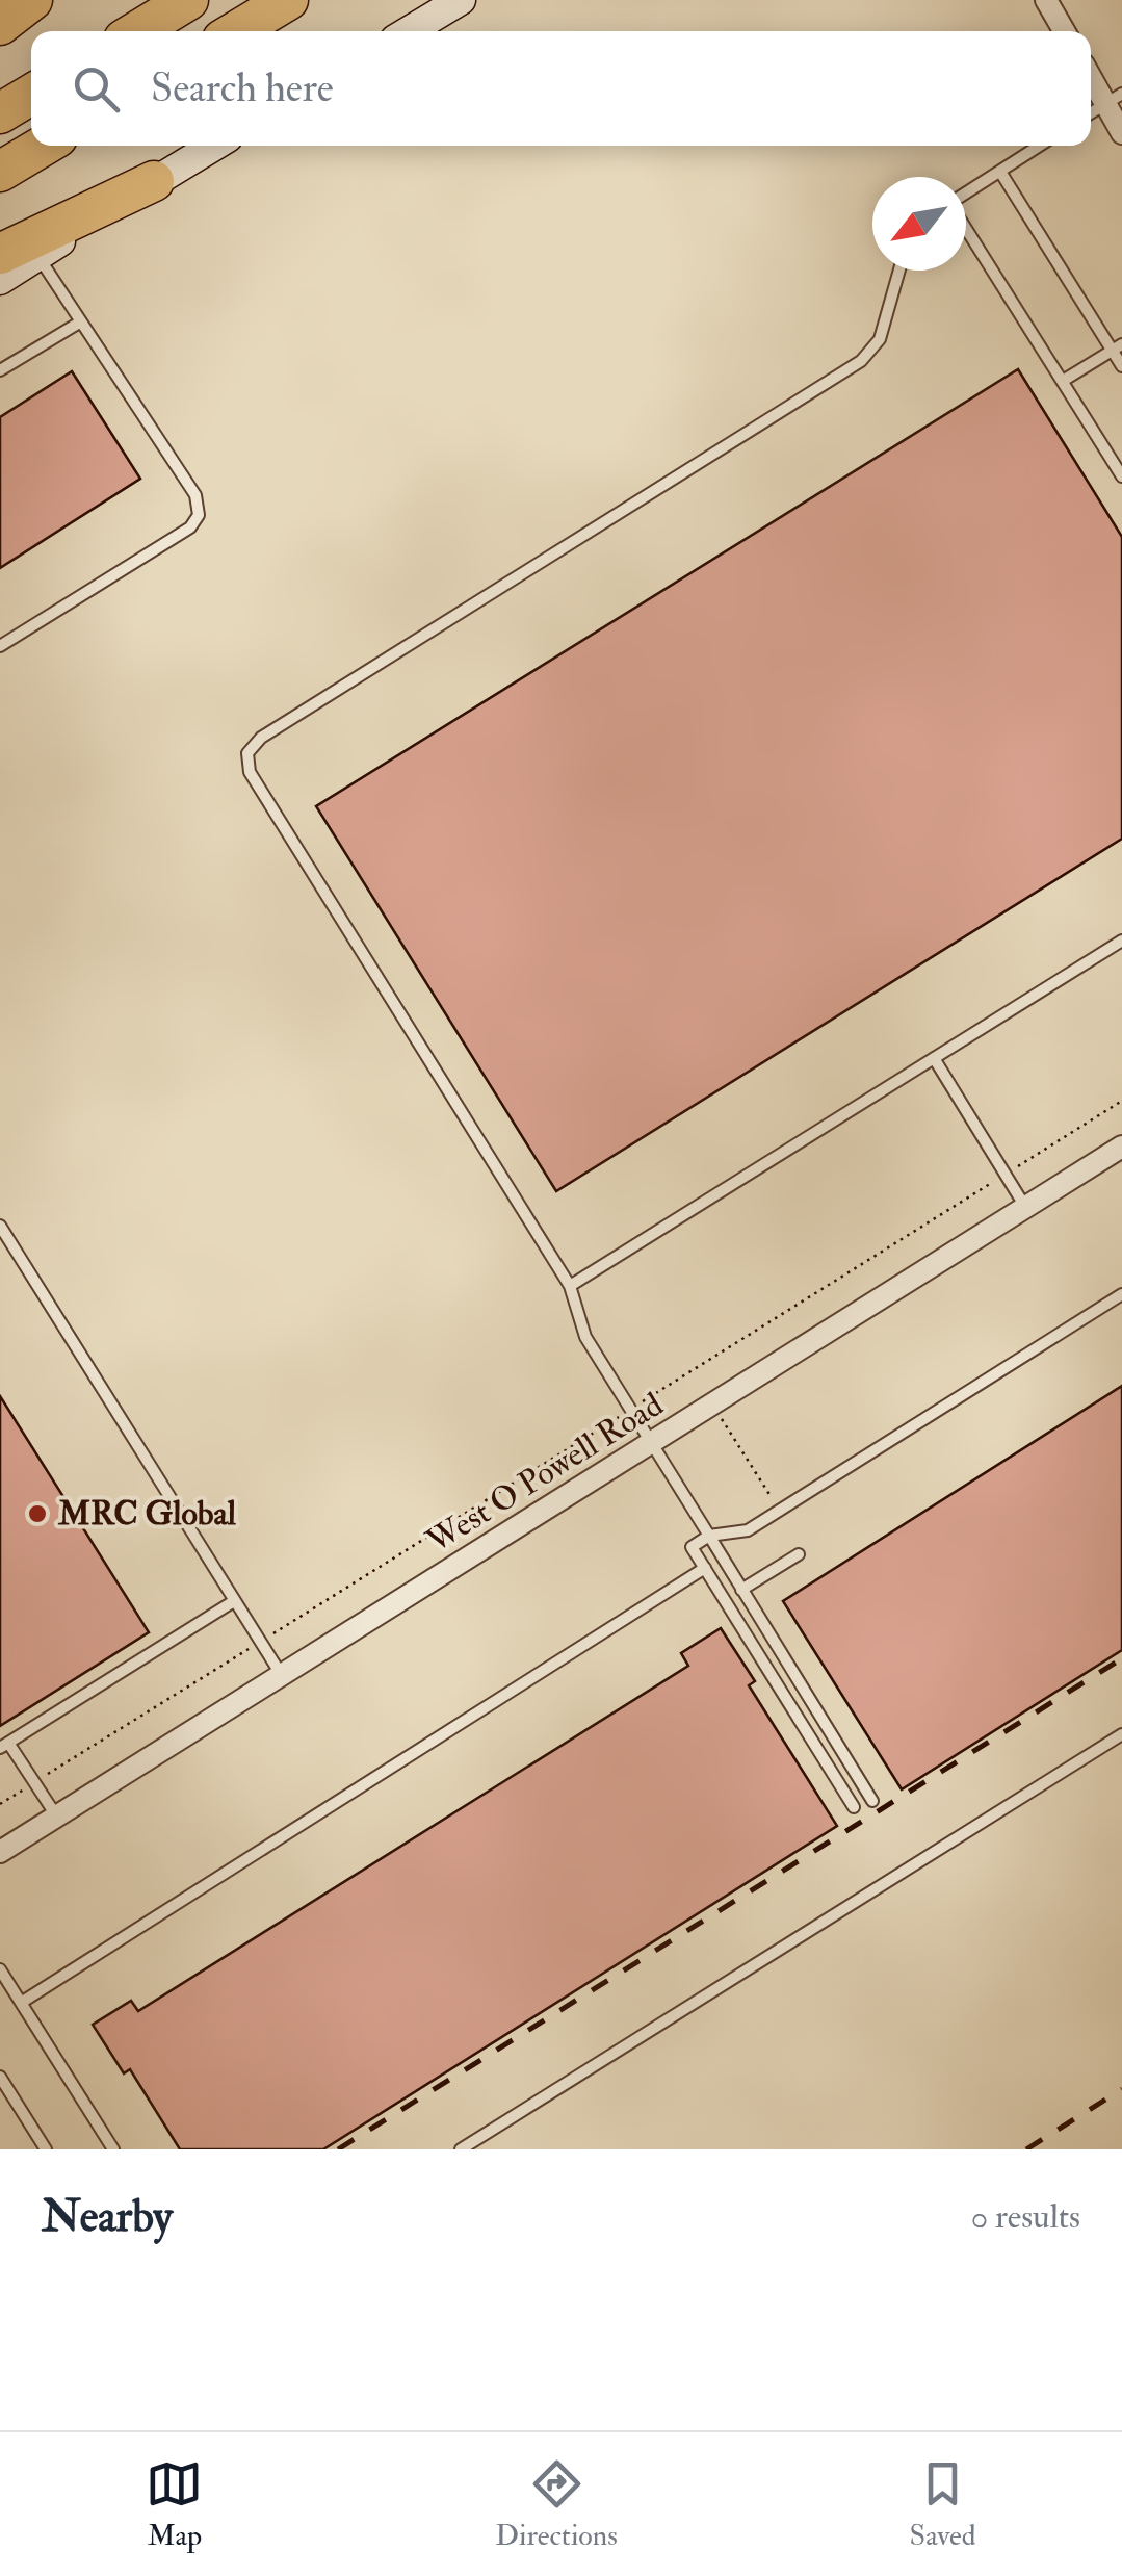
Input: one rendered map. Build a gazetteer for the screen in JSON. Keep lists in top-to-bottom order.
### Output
{
  "streets": {
    "street": ["West O Powell Road"]
  },
  "places": ["MRC Global"],
  "north": "bottom left",
  "page": {
    "search": "Search here",
    "heading": ["Nearby", "0 results"],
    "nav": ["Map", "Directions", "Saved"]
  }
}
